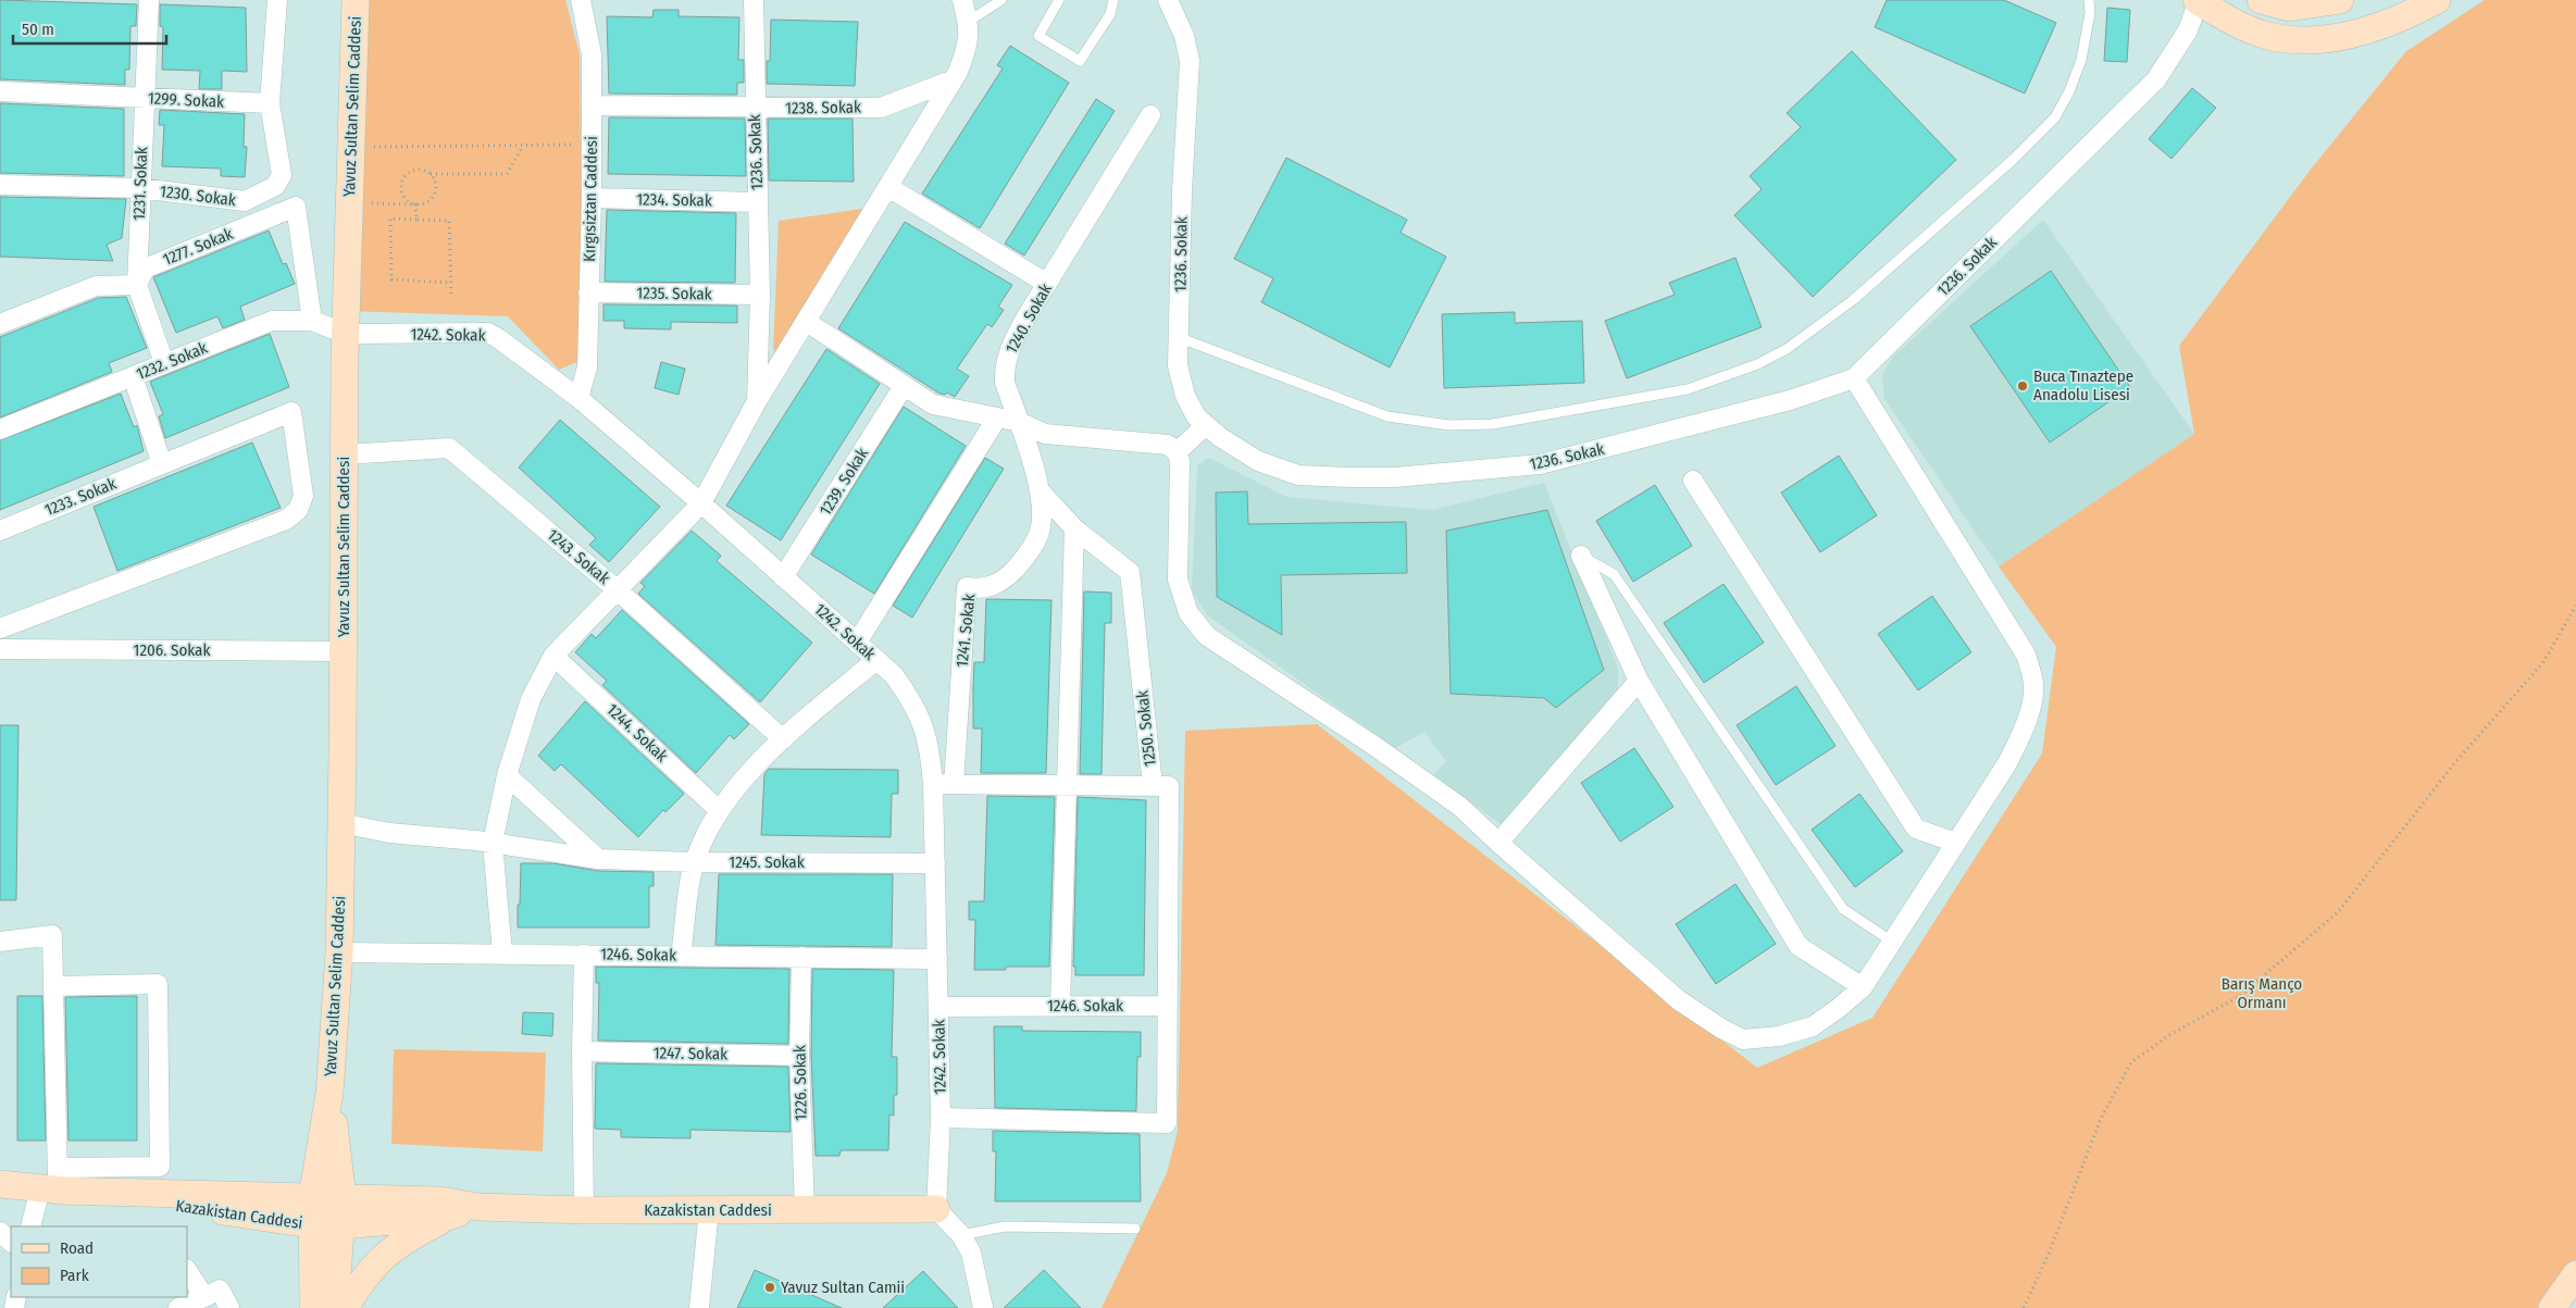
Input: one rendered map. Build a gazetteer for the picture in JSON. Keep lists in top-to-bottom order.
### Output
{
  "streets": {
    "main road": ["Yavuz Sultan Selim Caddesi", "Kazakistan Caddesi"],
    "street": [
      "1299. Sokak",
      "1238. Sokak",
      "1236. Sokak",
      "1231. Sokak",
      "1230. Sokak",
      "Kırgısiztan Caddesi",
      "1234. Sokak",
      "1277. Sokak",
      "1235. Sokak",
      "1240. Sokak",
      "1242. Sokak",
      "1232. Sokak",
      "1239. Sokak",
      "1233. Sokak",
      "1243. Sokak",
      "1241. Sokak",
      "1206. Sokak",
      "1250. Sokak",
      "1244. Sokak",
      "1245. Sokak",
      "1246. Sokak",
      "1247. Sokak",
      "1226. Sokak"
    ]
  },
  "crossings": [
    ["1299. Sokak", "1231. Sokak"],
    ["Yavuz Sultan Selim Caddesi", "1242. Sokak"],
    ["Yavuz Sultan Selim Caddesi", "1232. Sokak"],
    ["Yavuz Sultan Selim Caddesi", "1243. Sokak"],
    ["Yavuz Sultan Selim Caddesi", "1206. Sokak"],
    ["Yavuz Sultan Selim Caddesi", "1245. Sokak"],
    ["Yavuz Sultan Selim Caddesi", "1246. Sokak"],
    ["1238. Sokak", "1236. Sokak"],
    ["1238. Sokak", "Kırgısiztan Caddesi"],
    ["1236. Sokak", "1234. Sokak"],
    ["1236. Sokak", "1235. Sokak"],
    ["1236. Sokak", "1242. Sokak"],
    ["1236. Sokak", "1243. Sokak"],
    ["1236. Sokak", "1244. Sokak"],
    ["1236. Sokak", "1245. Sokak"],
    ["1236. Sokak", "1246. Sokak"],
    ["1231. Sokak", "1230. Sokak"],
    ["1231. Sokak", "1277. Sokak"],
    ["1231. Sokak", "1232. Sokak"],
    ["Kırgısiztan Caddesi", "1234. Sokak"],
    ["Kırgısiztan Caddesi", "1235. Sokak"],
    ["Kırgısiztan Caddesi", "1242. Sokak"],
    ["1240. Sokak", "1241. Sokak"],
    ["1242. Sokak", "1232. Sokak"],
    ["1242. Sokak", "1239. Sokak"],
    ["1242. Sokak", "1250. Sokak"],
    ["1242. Sokak", "1245. Sokak"],
    ["1242. Sokak", "1246. Sokak"],
    ["1242. Sokak", "Kazakistan Caddesi"],
    ["1241. Sokak", "1250. Sokak"],
    ["1250. Sokak", "1246. Sokak"],
    ["1246. Sokak", "1226. Sokak"],
    ["1247. Sokak", "1226. Sokak"],
    ["1226. Sokak", "Kazakistan Caddesi"]
  ],
  "parks": ["Barış Manço Ormanı"],
  "places": ["Buca Tınaztepe Anadolu Lisesi", "Yavuz Sultan Camii"],
  "legend": ["Road", "Park"],
  "scale_bar": "50 m"
}
